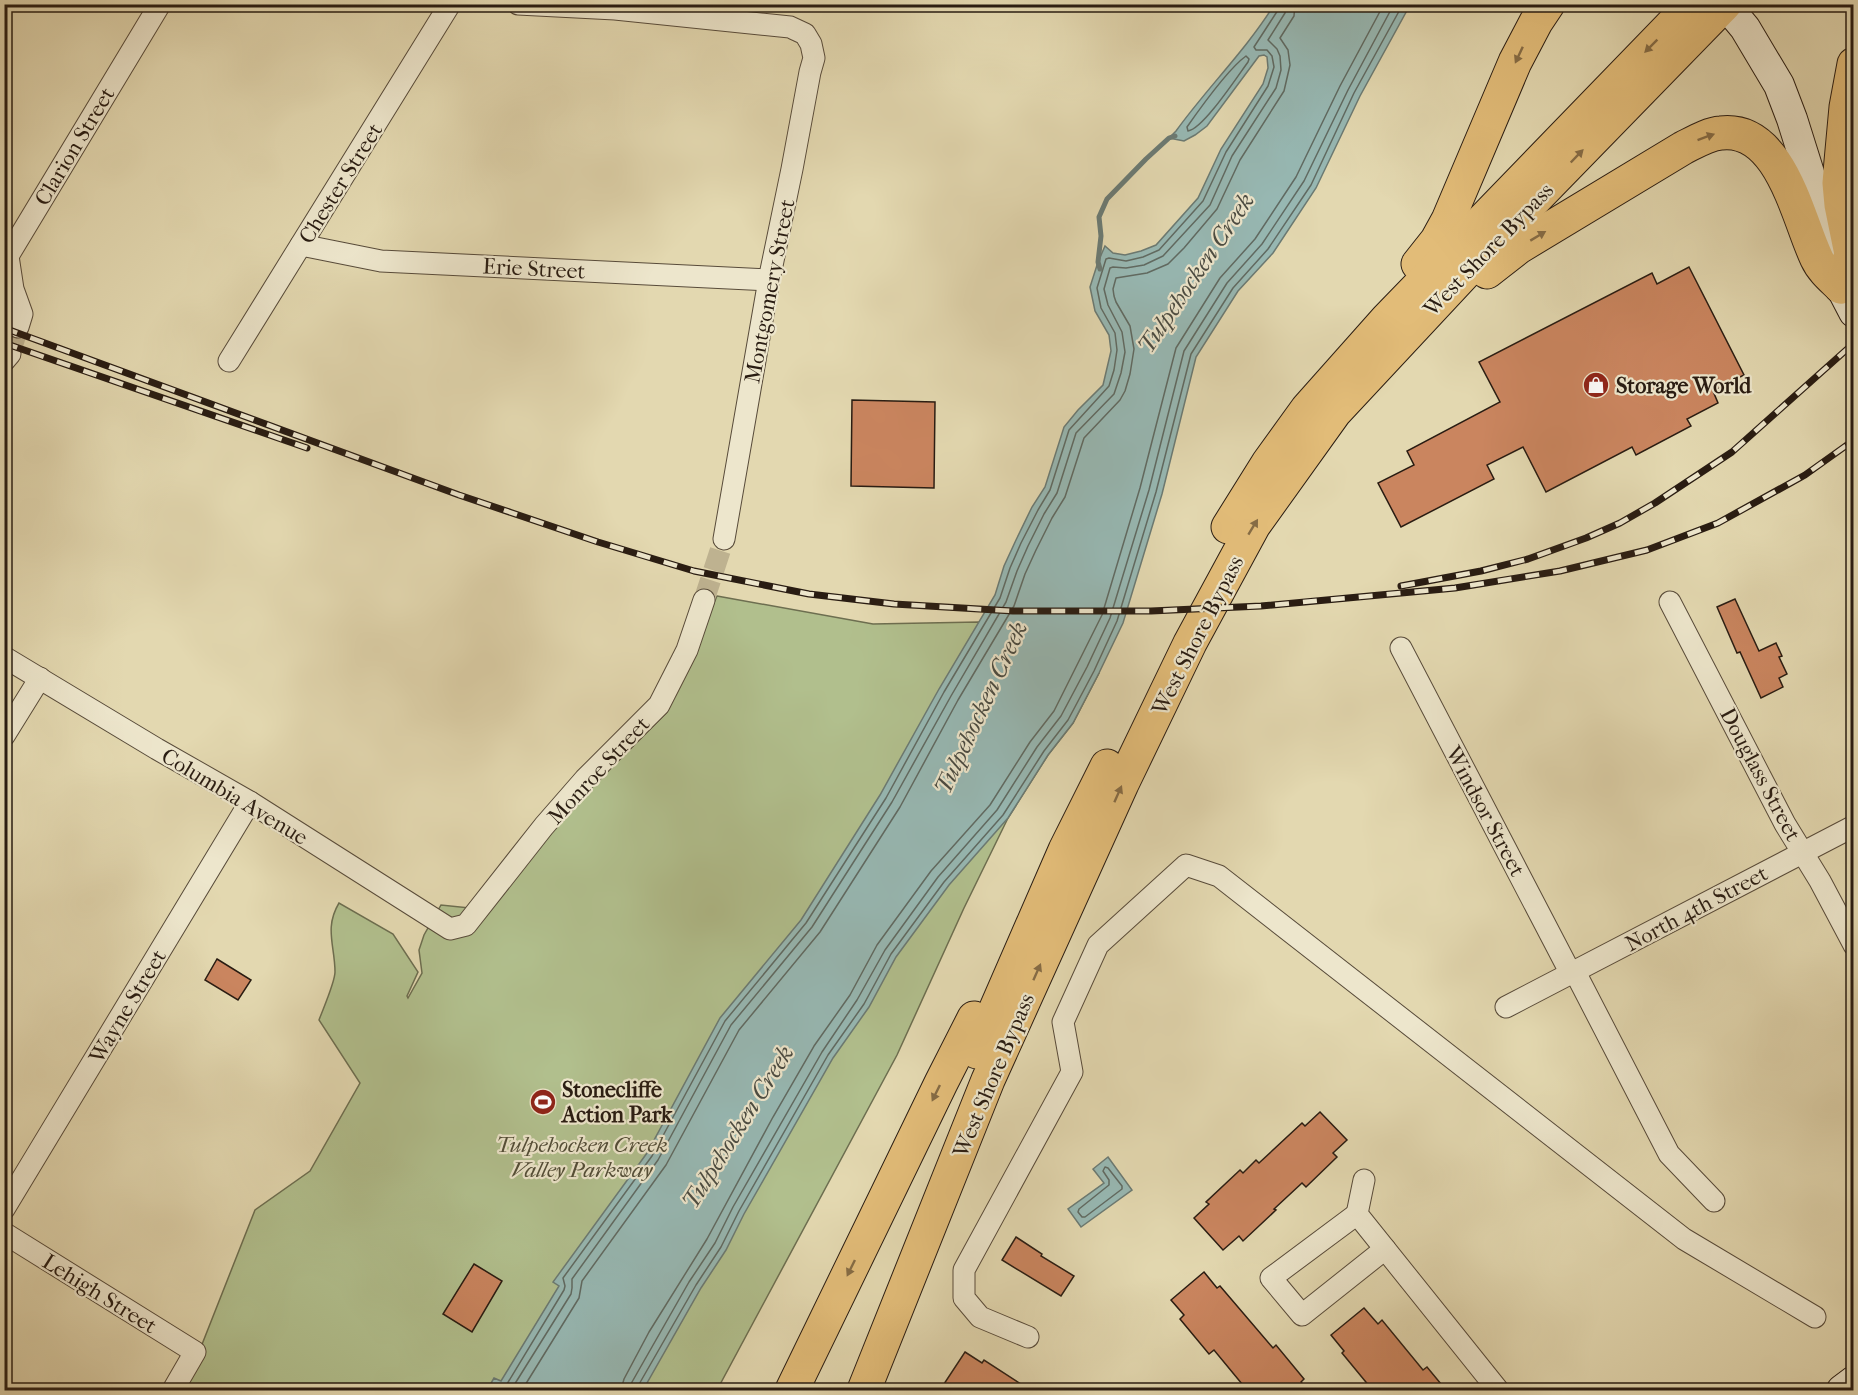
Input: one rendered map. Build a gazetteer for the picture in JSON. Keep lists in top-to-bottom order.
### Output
{
  "streets": {
    "highway": ["West Shore Bypass"],
    "street": [
      "Clarion Street",
      "Chester Street",
      "Erie Street",
      "Montgomery Street",
      "Monroe Street",
      "Douglass Street",
      "Columbia Avenue",
      "Windsor Street",
      "North 4th Street",
      "Wayne Street",
      "Lehigh Street"
    ]
  },
  "crossings": [
    ["Chester Street", "Erie Street"],
    ["Erie Street", "Montgomery Street"],
    ["Monroe Street", "Columbia Avenue"],
    ["Douglass Street", "North 4th Street"],
    ["Columbia Avenue", "Wayne Street"],
    ["Windsor Street", "North 4th Street"]
  ],
  "water": ["Tulpehocken Creek"],
  "parks": ["Tulpehocken Creek Valley Parkway"],
  "places": {
    "shop": ["Storage World"],
    "sports": ["Stonecliffe Action Park"]
  }
}
